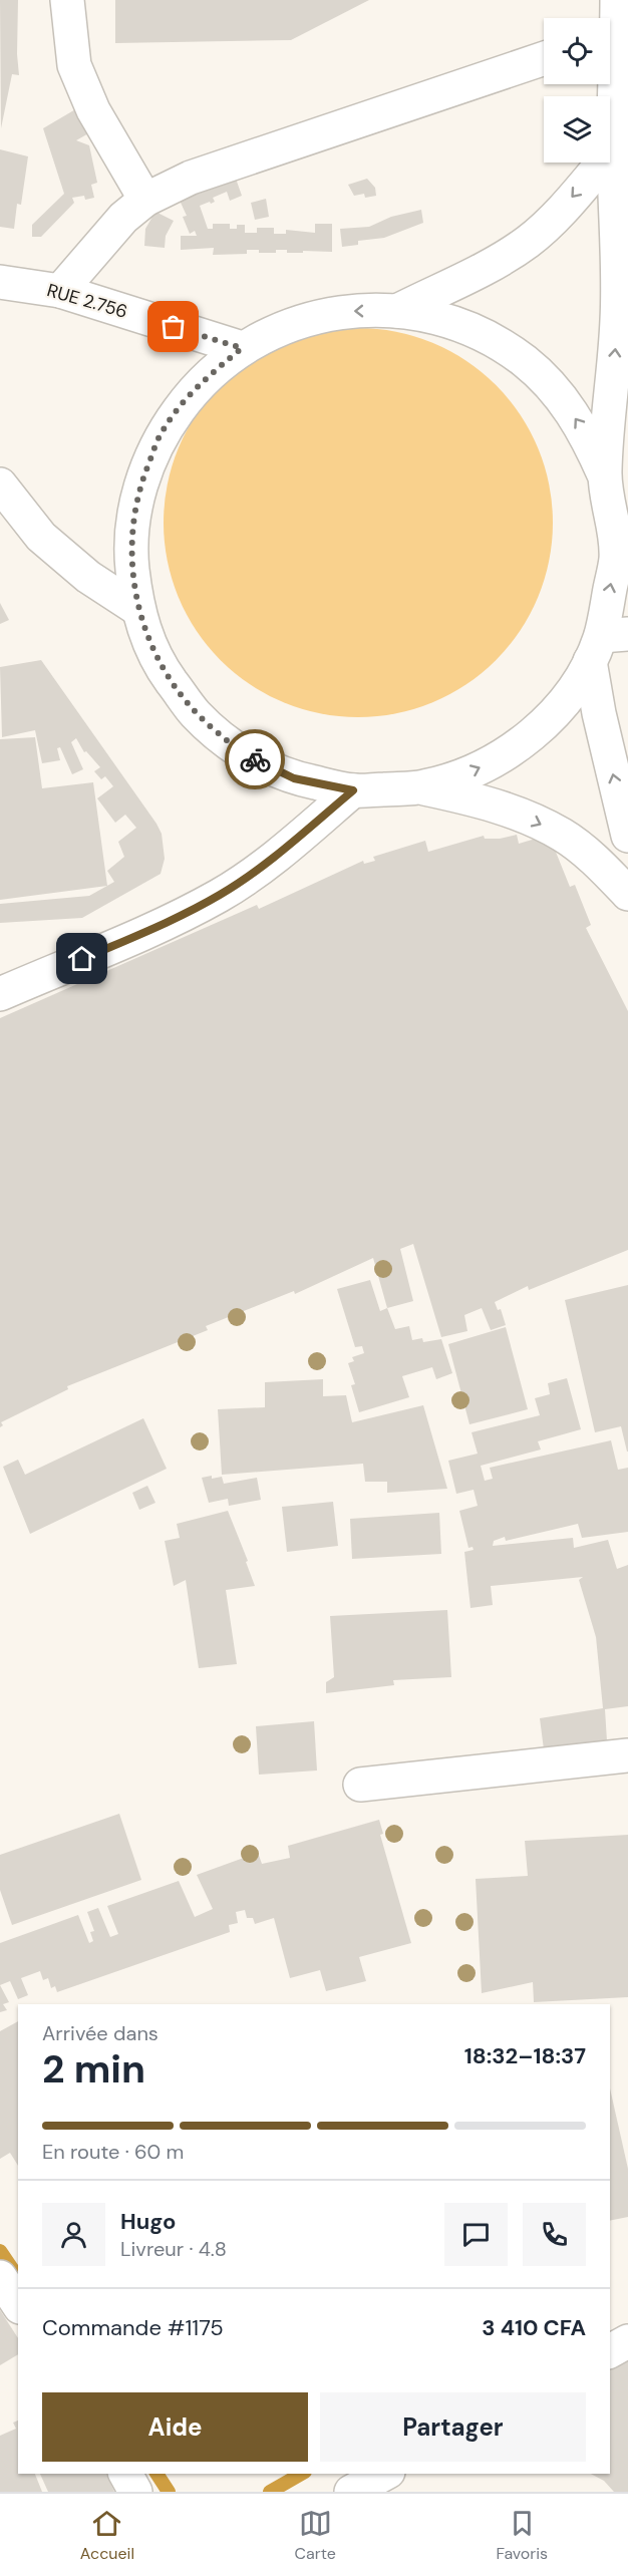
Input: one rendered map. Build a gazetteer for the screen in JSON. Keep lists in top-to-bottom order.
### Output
{
  "streets": {
    "main road": ["RUE 2.756"]
  },
  "page": {
    "heading": ["2 min", "Arrivée dans", "18:32–18:37"],
    "panel": [
      "Hugo",
      "Livreur · 4.8",
      "Commande #1175",
      "3 410 CFA"
    ],
    "bar": "En route · 60 m",
    "buttons": ["Aide", "Partager"],
    "tabs": ["Accueil", "Carte", "Favoris"]
  }
}
